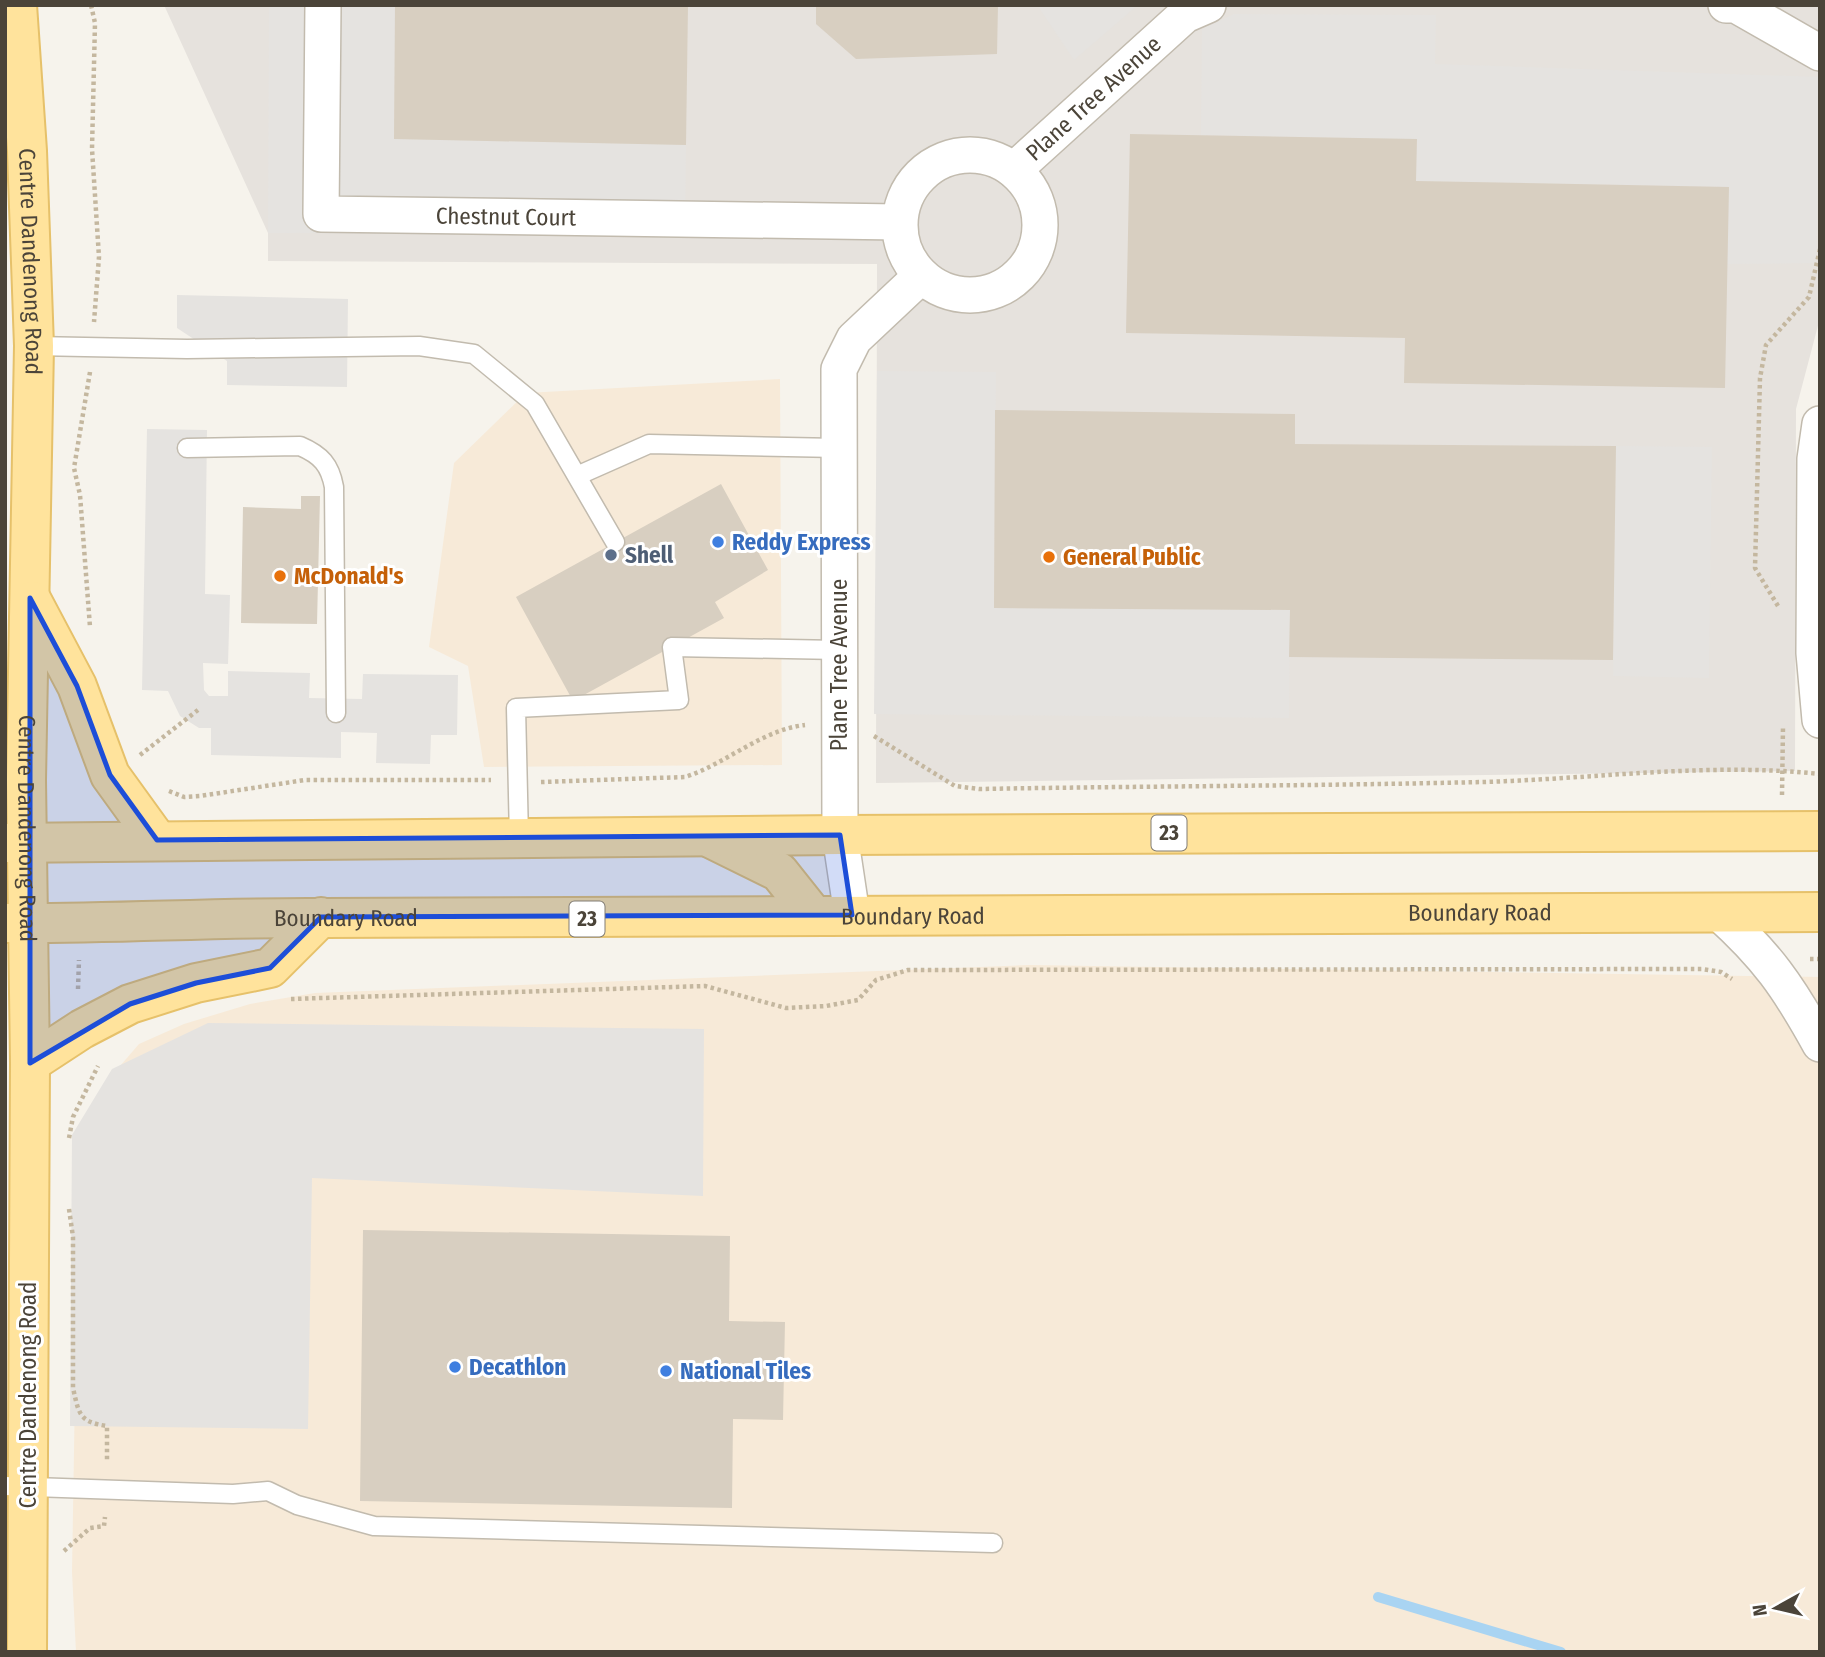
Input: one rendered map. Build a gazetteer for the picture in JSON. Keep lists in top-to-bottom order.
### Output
{
  "streets": {
    "main road": ["Centre Dandenong Road", "23", "Boundary Road"],
    "street": ["Plane Tree Avenue", "Chestnut Court"]
  },
  "crossings": [
    ["Plane Tree Avenue", "Chestnut Court"],
    ["Plane Tree Avenue", "23"],
    ["Plane Tree Avenue", "Boundary Road"],
    ["Centre Dandenong Road", "23"],
    ["Centre Dandenong Road", "Boundary Road"]
  ],
  "places": [
    "Reddy Express",
    "Shell",
    "General Public",
    "McDonald's",
    "Decathlon",
    "National Tiles"
  ],
  "north": "left"
}
